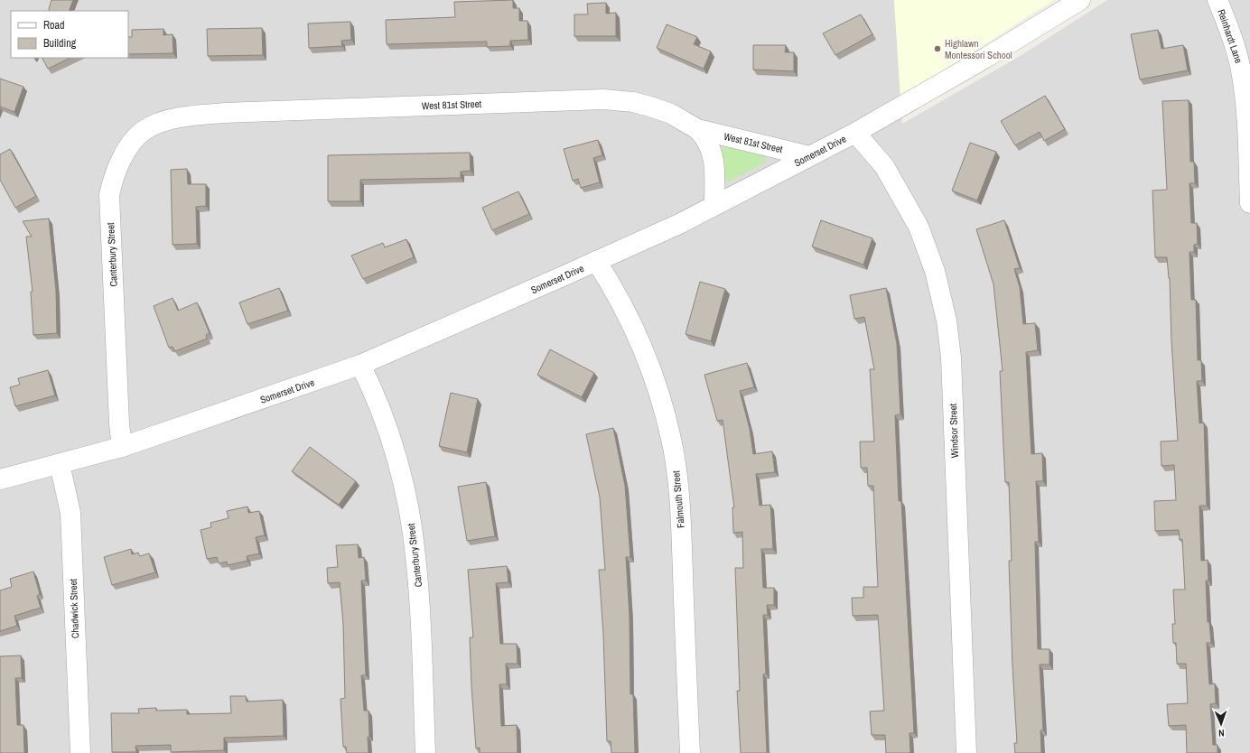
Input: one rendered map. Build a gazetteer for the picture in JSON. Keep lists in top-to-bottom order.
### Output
{
  "streets": {
    "street": [
      "Reinhardt Lane",
      "West 81st Street",
      "Somerset Drive",
      "Canterbury Street",
      "Windsor Street",
      "Falmouth Street",
      "Chadwick Street"
    ]
  },
  "crossings": [
    ["West 81st Street", "Somerset Drive"],
    ["West 81st Street", "Canterbury Street"],
    ["Somerset Drive", "Canterbury Street"],
    ["Somerset Drive", "Windsor Street"],
    ["Somerset Drive", "Falmouth Street"],
    ["Somerset Drive", "Chadwick Street"]
  ],
  "places": ["Highlawn Montessori School"],
  "legend": ["Road", "Building"],
  "north": "bottom"
}
